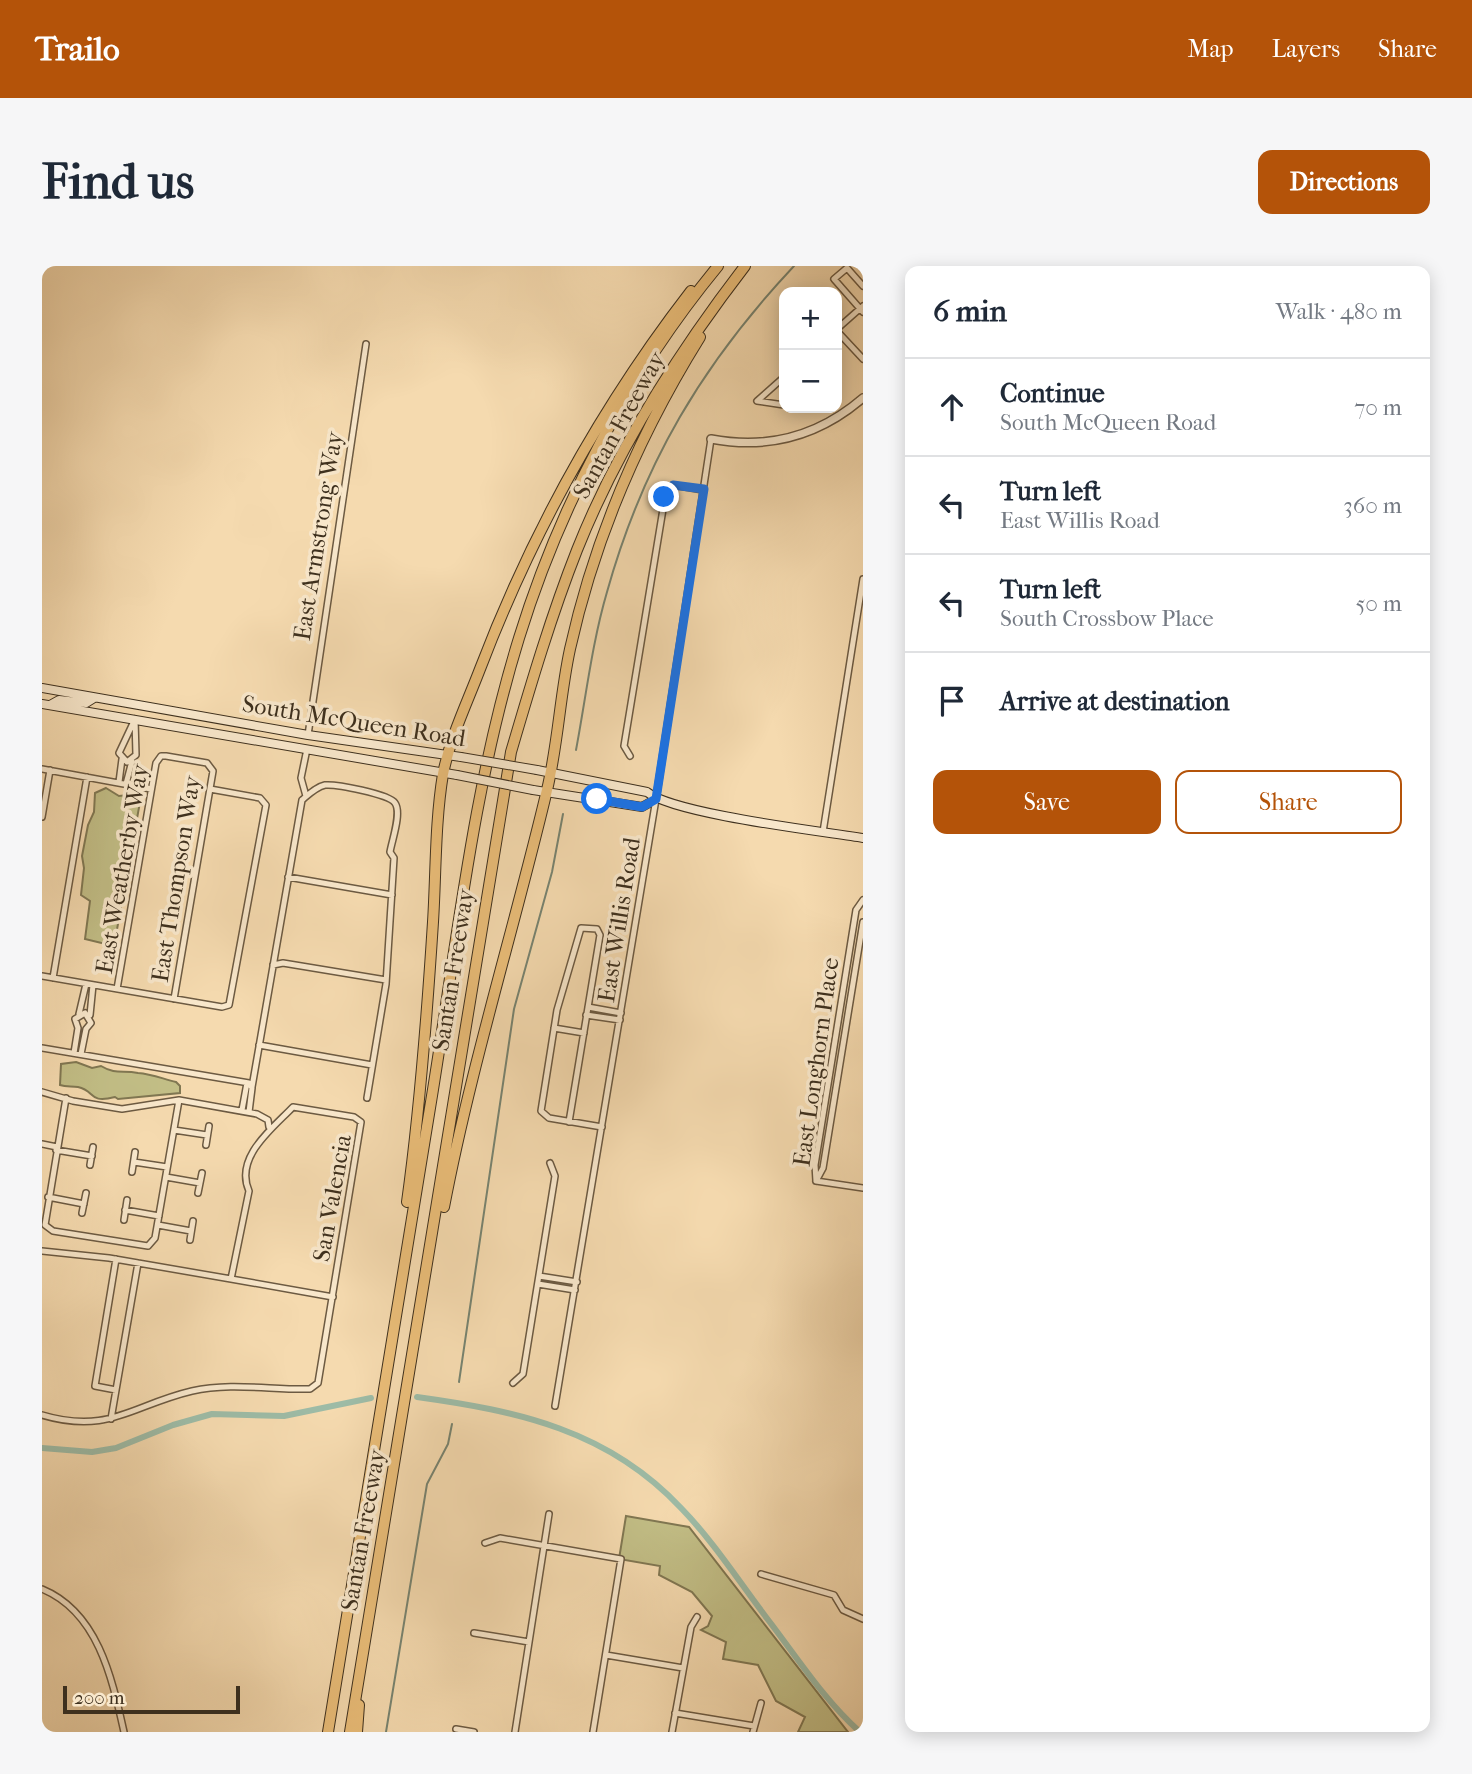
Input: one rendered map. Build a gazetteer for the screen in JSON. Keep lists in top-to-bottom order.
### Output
{
  "streets": {
    "highway": ["Santan Freeway"],
    "main road": ["South McQueen Road"],
    "street": [
      "East Armstrong Way",
      "East Weatherby Way",
      "East Thompson Way",
      "East Willis Road",
      "East Longhorn Place",
      "San Valencia"
    ]
  },
  "crossings": [
    ["East Armstrong Way", "South McQueen Road"],
    ["South McQueen Road", "East Willis Road"],
    ["East Weatherby Way", "East Thompson Way"]
  ],
  "scale_bar": "200 m",
  "page": {
    "header": "Trailo",
    "nav": ["Map", "Layers", "Share"],
    "buttons": [
      "Directions",
      ["Save", "Share"]
    ],
    "title": "Find us",
    "heading": ["6 min", "Walk · 480 m"],
    "map_buttons": ["+", "−"],
    "list": [
      ["Continue", "South McQueen Road", "70 m"],
      ["Turn left", "East Willis Road", "360 m"],
      ["Turn left", "South Crossbow Place", "50 m"],
      "Arrive at destination"
    ],
    "scale": "200 m"
  }
}
